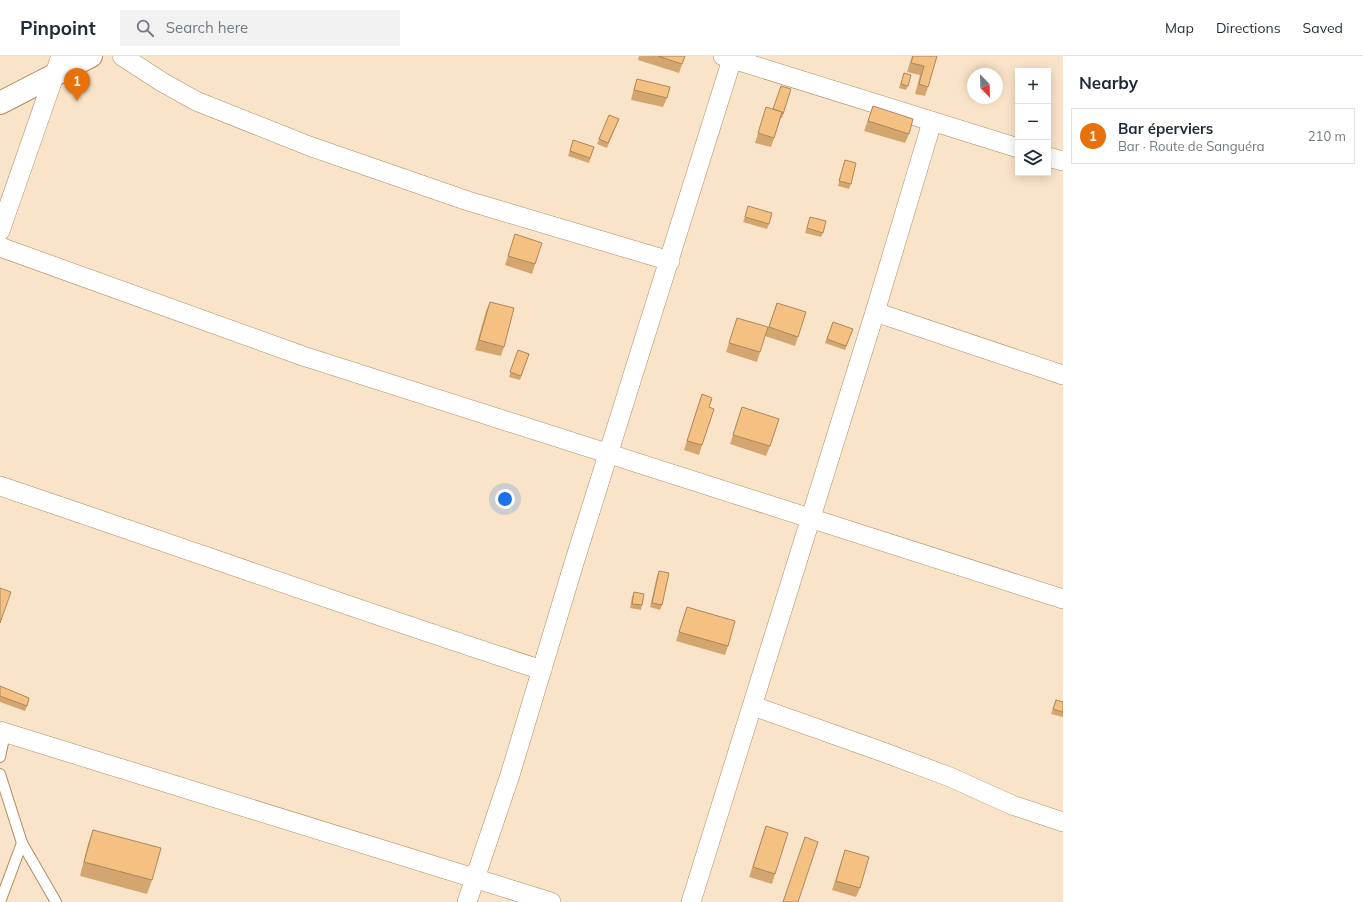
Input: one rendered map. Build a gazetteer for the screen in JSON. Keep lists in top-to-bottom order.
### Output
{
  "north": "bottom right",
  "page": {
    "header": "Pinpoint",
    "search": "Search here",
    "nav": ["Map", "Directions", "Saved"],
    "heading": "Nearby",
    "map_buttons": ["+", "−"],
    "pins": "1",
    "list": [
      {
        "mark": "1",
        "name": "Bar éperviers",
        "note": "Bar · Route de Sanguéra",
        "value": "210 m"
      }
    ]
  }
}
